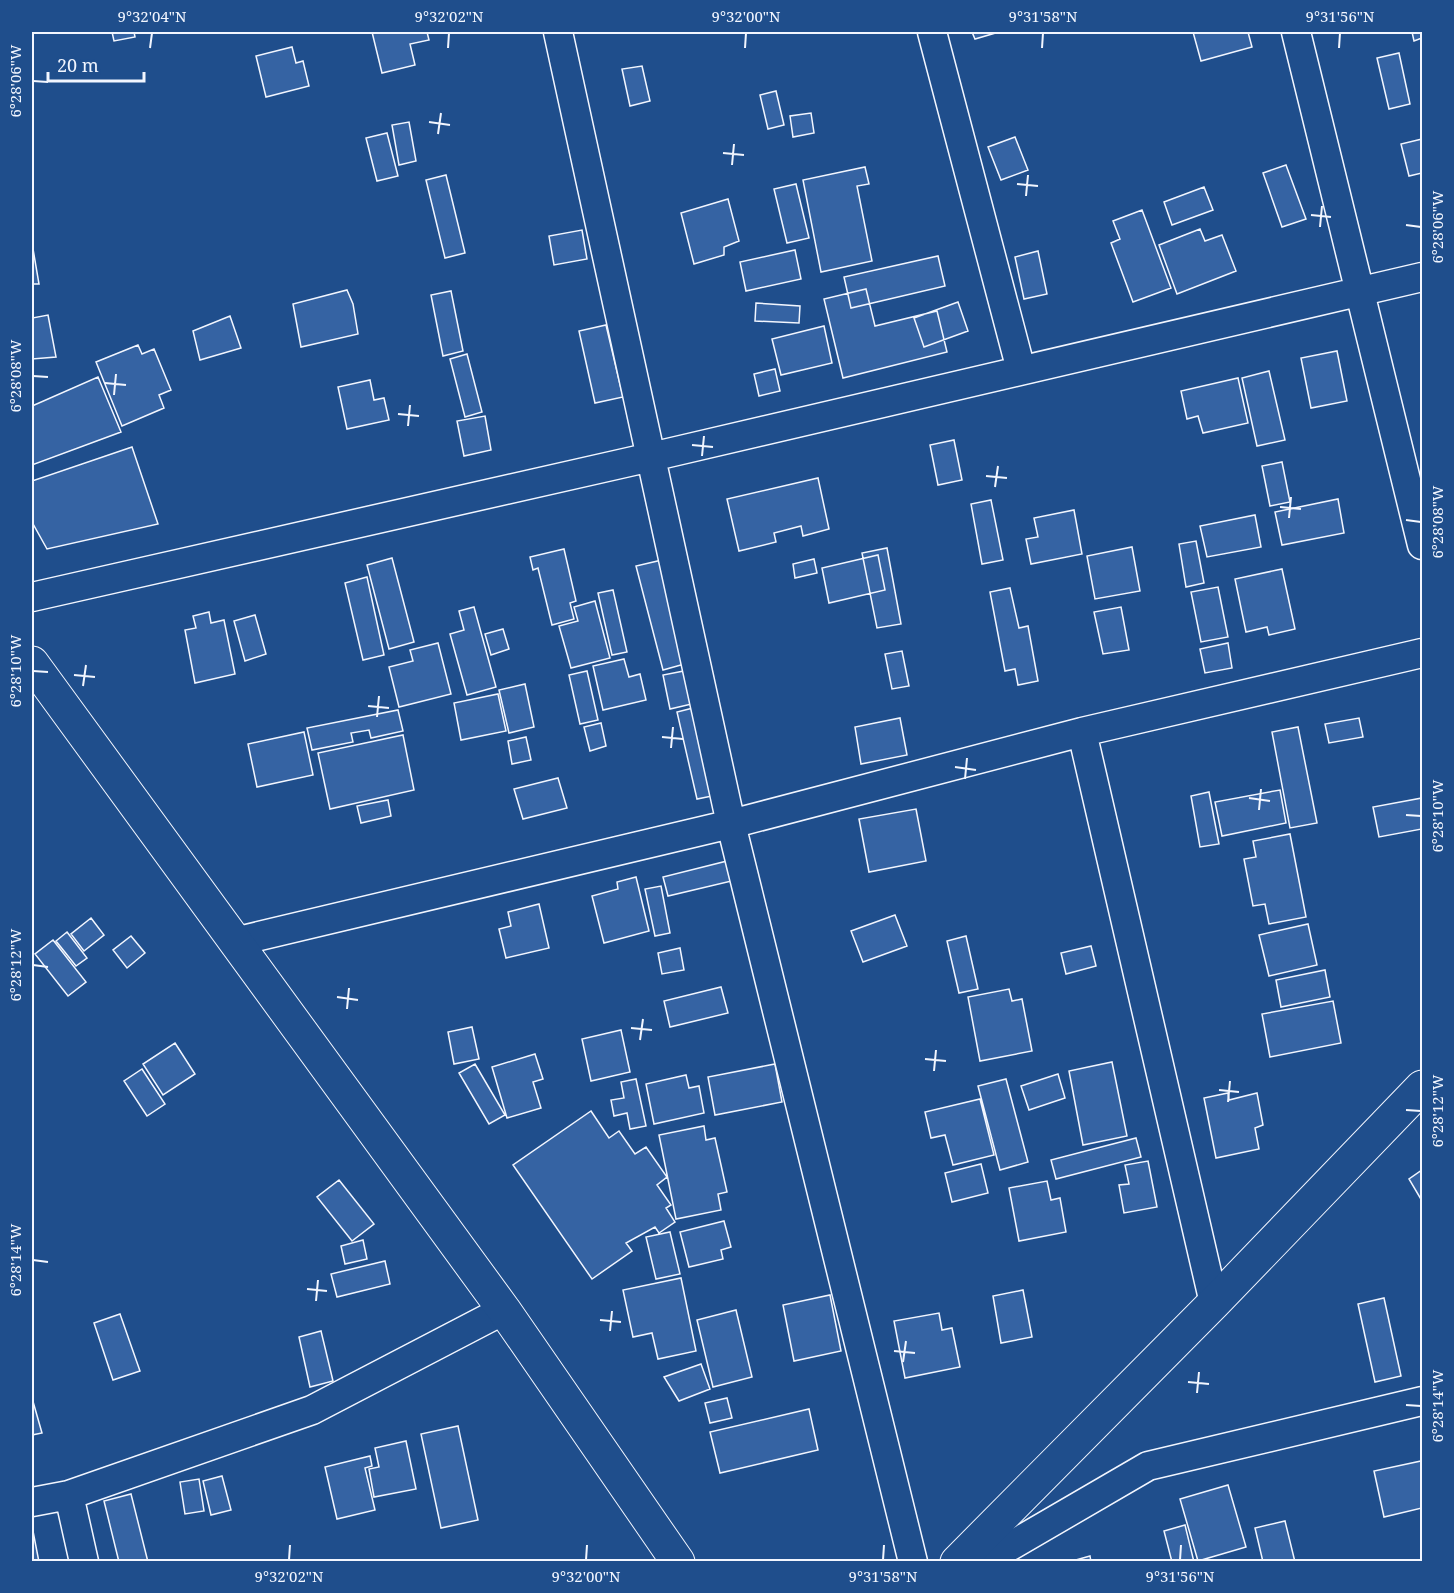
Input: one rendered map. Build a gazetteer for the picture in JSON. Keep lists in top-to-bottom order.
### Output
{
  "scale_bar": "20 m",
  "coordinates": [
    "9°32'04\"N",
    "9°32'02\"N",
    "9°32'00\"N",
    "9°31'58\"N",
    "9°31'56\"N",
    "6°28'06\"W",
    "6°28'08\"W",
    "6°28'10\"W",
    "6°28'12\"W",
    "6°28'14\"W"
  ]
}
